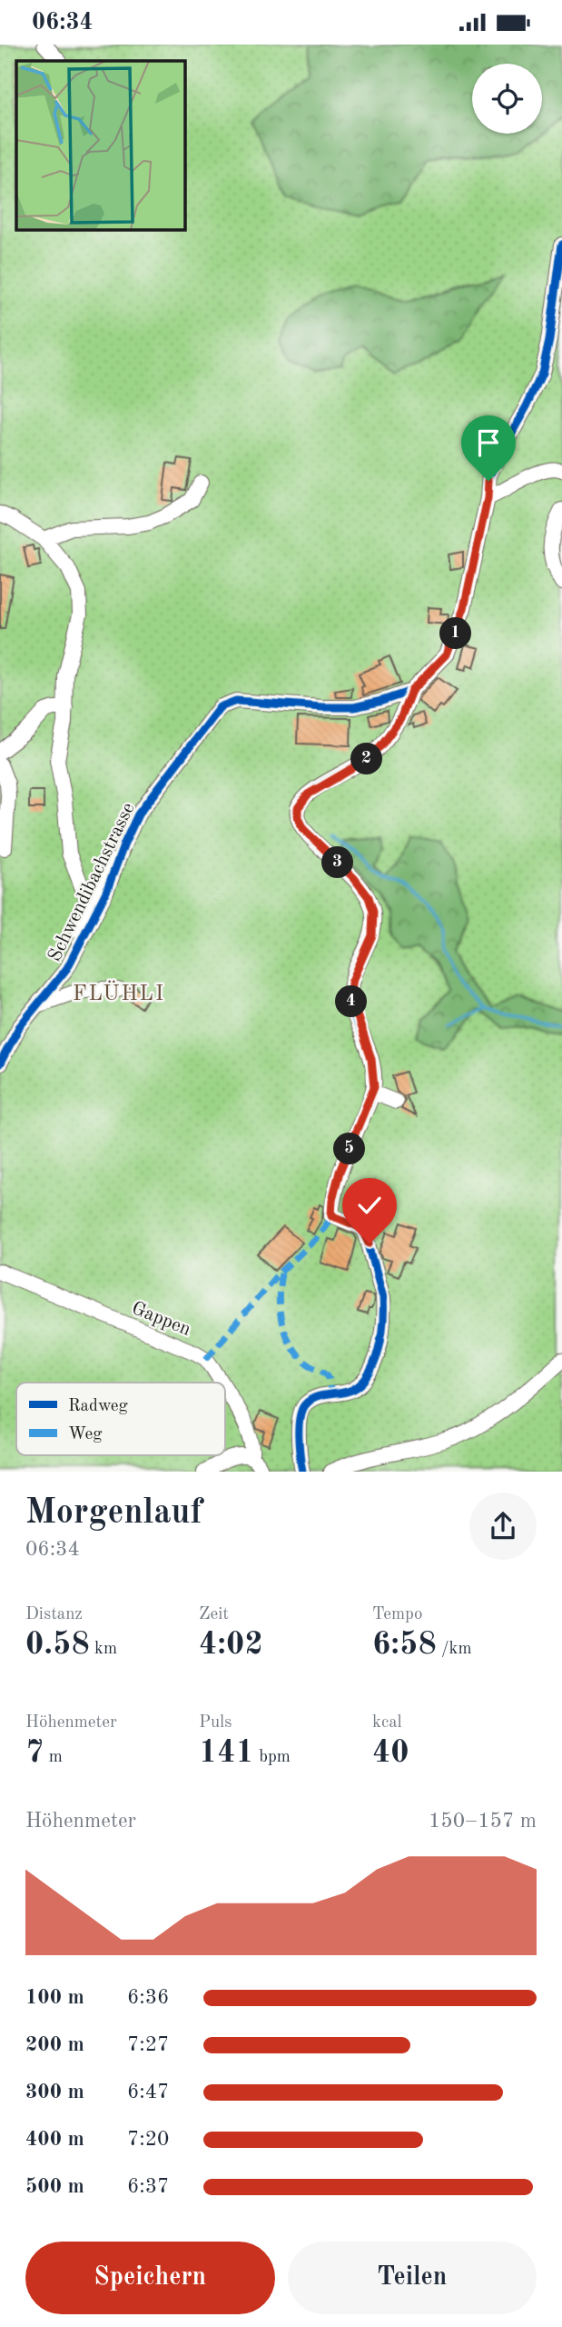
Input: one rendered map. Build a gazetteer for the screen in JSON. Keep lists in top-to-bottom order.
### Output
{
  "streets": {
    "street": ["Schwendibachstrasse", "Gappen"]
  },
  "districts": ["FLÜHLI"],
  "legend": ["Radweg", "Weg"],
  "page": {
    "status": "06:34",
    "pins": [
      "1",
      "2",
      "3",
      "4",
      "5"
    ],
    "heading": ["Morgenlauf", "06:34"],
    "stats": [
      ["Distanz", "0.58 km"],
      ["Zeit", "4:02"],
      ["Tempo", "6:58 /km"],
      ["Höhenmeter", "7 m"],
      ["Puls", "141 bpm"],
      ["kcal", "40"]
    ],
    "chart": ["Höhenmeter", "150–157 m"],
    "list": [
      {
        "name": "100 m",
        "note": "6:36"
      },
      {
        "name": "200 m",
        "note": "7:27"
      },
      {
        "name": "300 m",
        "note": "6:47"
      },
      {
        "name": "400 m",
        "note": "7:20"
      },
      {
        "name": "500 m",
        "note": "6:37"
      }
    ],
    "buttons": ["Speichern", "Teilen"]
  }
}
